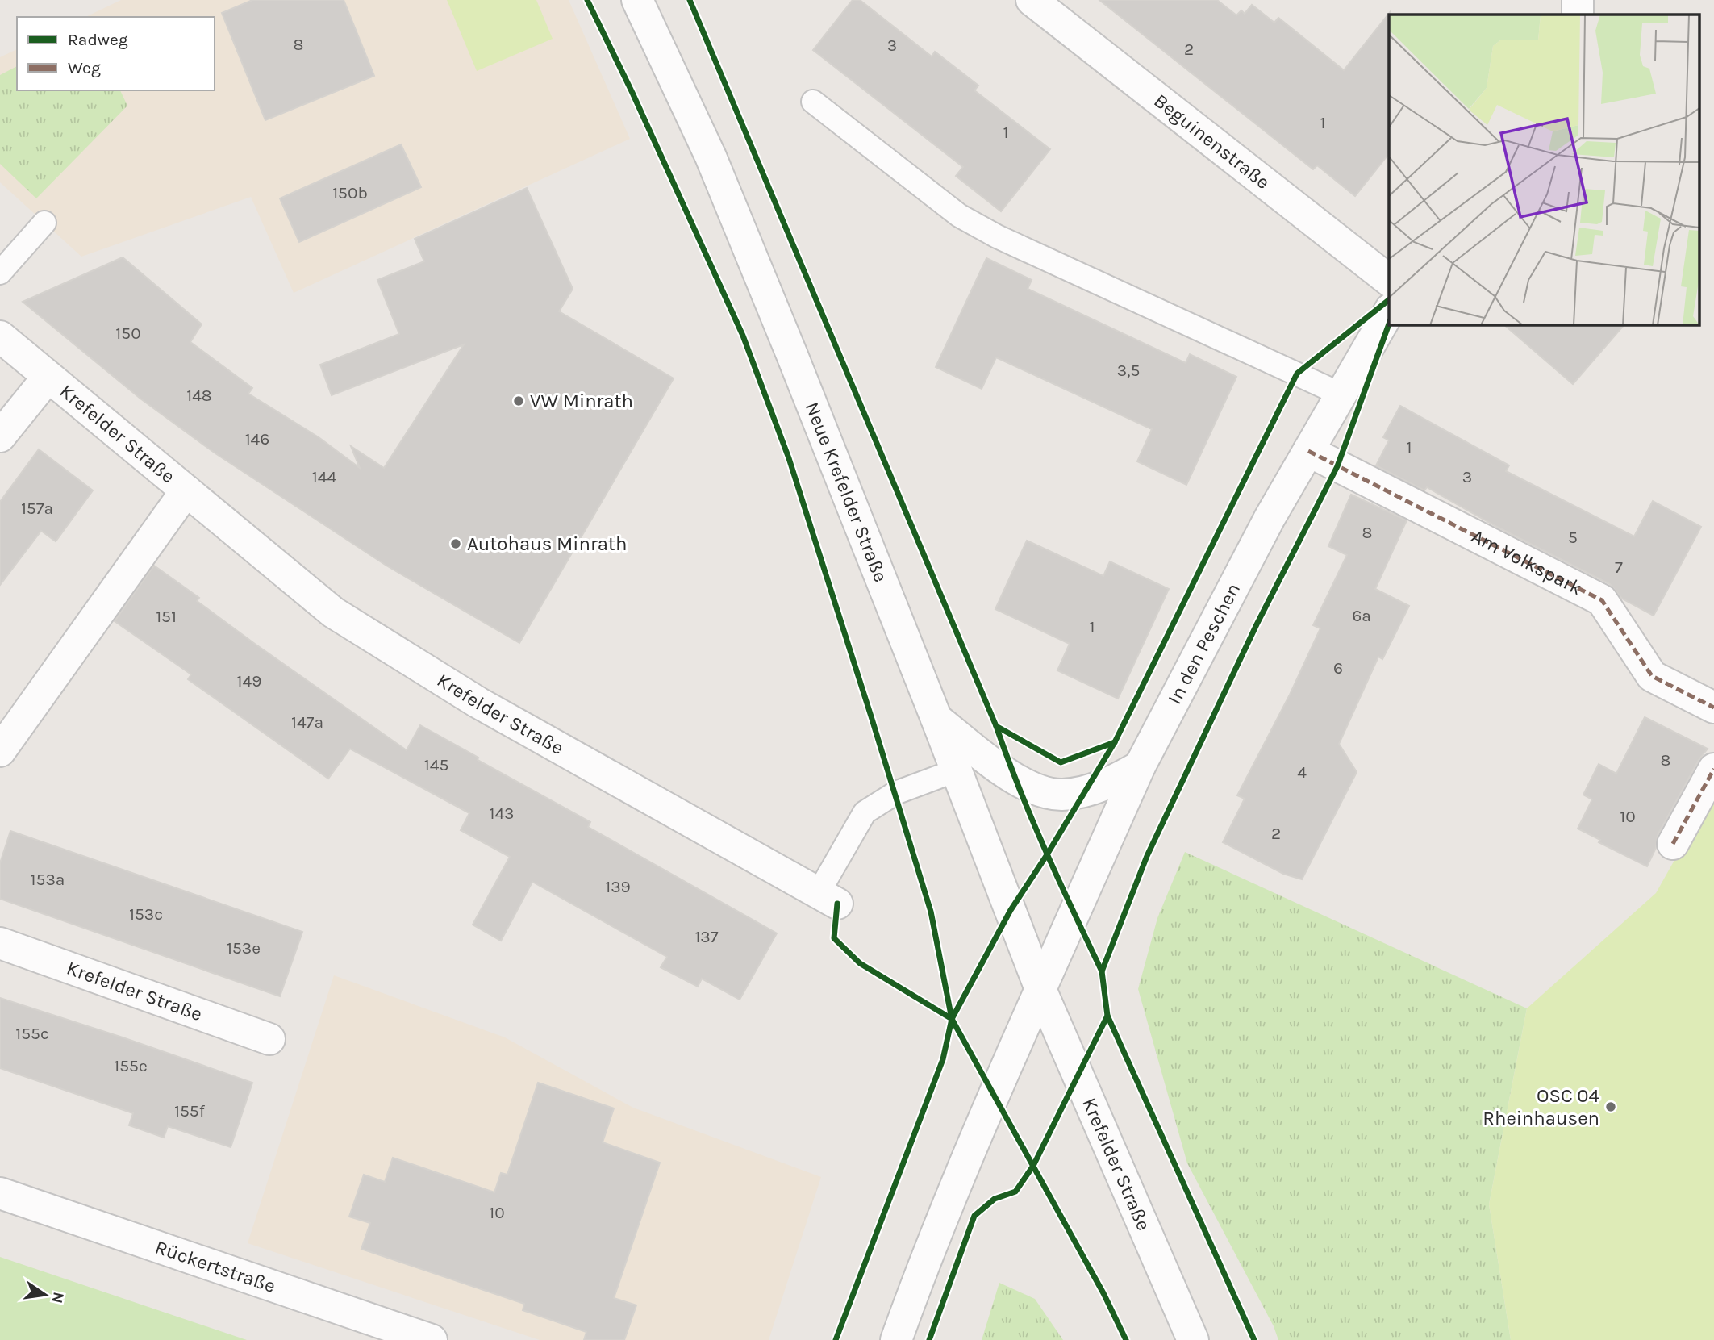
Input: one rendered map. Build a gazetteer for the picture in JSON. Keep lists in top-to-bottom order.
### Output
{
  "streets": {
    "street": [
      "Beguinenstraße",
      "Krefelder Straße",
      "Neue Krefelder Straße",
      "Am Volkspark",
      "In den Peschen",
      "Rückertstraße"
    ]
  },
  "crossings": [
    ["Krefelder Straße", "Neue Krefelder Straße"],
    ["Krefelder Straße", "In den Peschen"],
    ["Neue Krefelder Straße", "In den Peschen"],
    ["Am Volkspark", "In den Peschen"]
  ],
  "places": ["VW Minrath", "Autohaus Minrath", "OSC 04 Rheinhausen"],
  "house_numbers": [
    "8",
    "3",
    "2",
    "1",
    "1",
    "150b",
    "150",
    "3,5",
    "148",
    "146",
    "1",
    "144",
    "3",
    "157a",
    "8",
    "5",
    "7",
    "6a",
    "151",
    "1",
    "6",
    "149",
    "147a",
    "8",
    "145",
    "4",
    "143",
    "10",
    "2",
    "153a",
    "139",
    "153c",
    "137",
    "153e",
    "155c",
    "155e",
    "155f",
    "10"
  ],
  "legend": ["Radweg", "Weg"],
  "north": "right"
}
